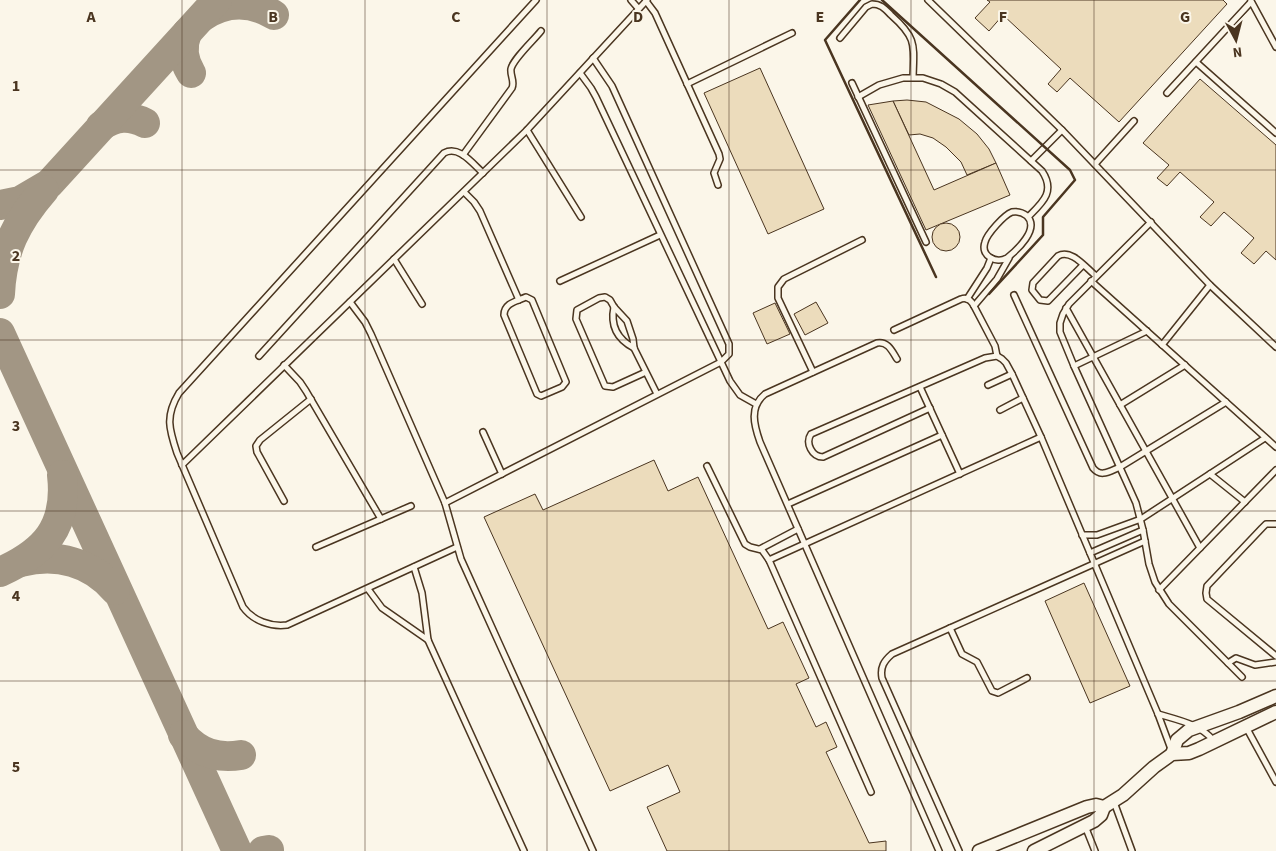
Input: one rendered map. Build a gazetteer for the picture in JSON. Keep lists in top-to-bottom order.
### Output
{
  "north": "bottom",
  "grid": {
    "columns": [
      "A",
      "B",
      "C",
      "D",
      "E",
      "F",
      "G"
    ],
    "rows": [
      "1",
      "2",
      "3",
      "4",
      "5"
    ]
  }
}
